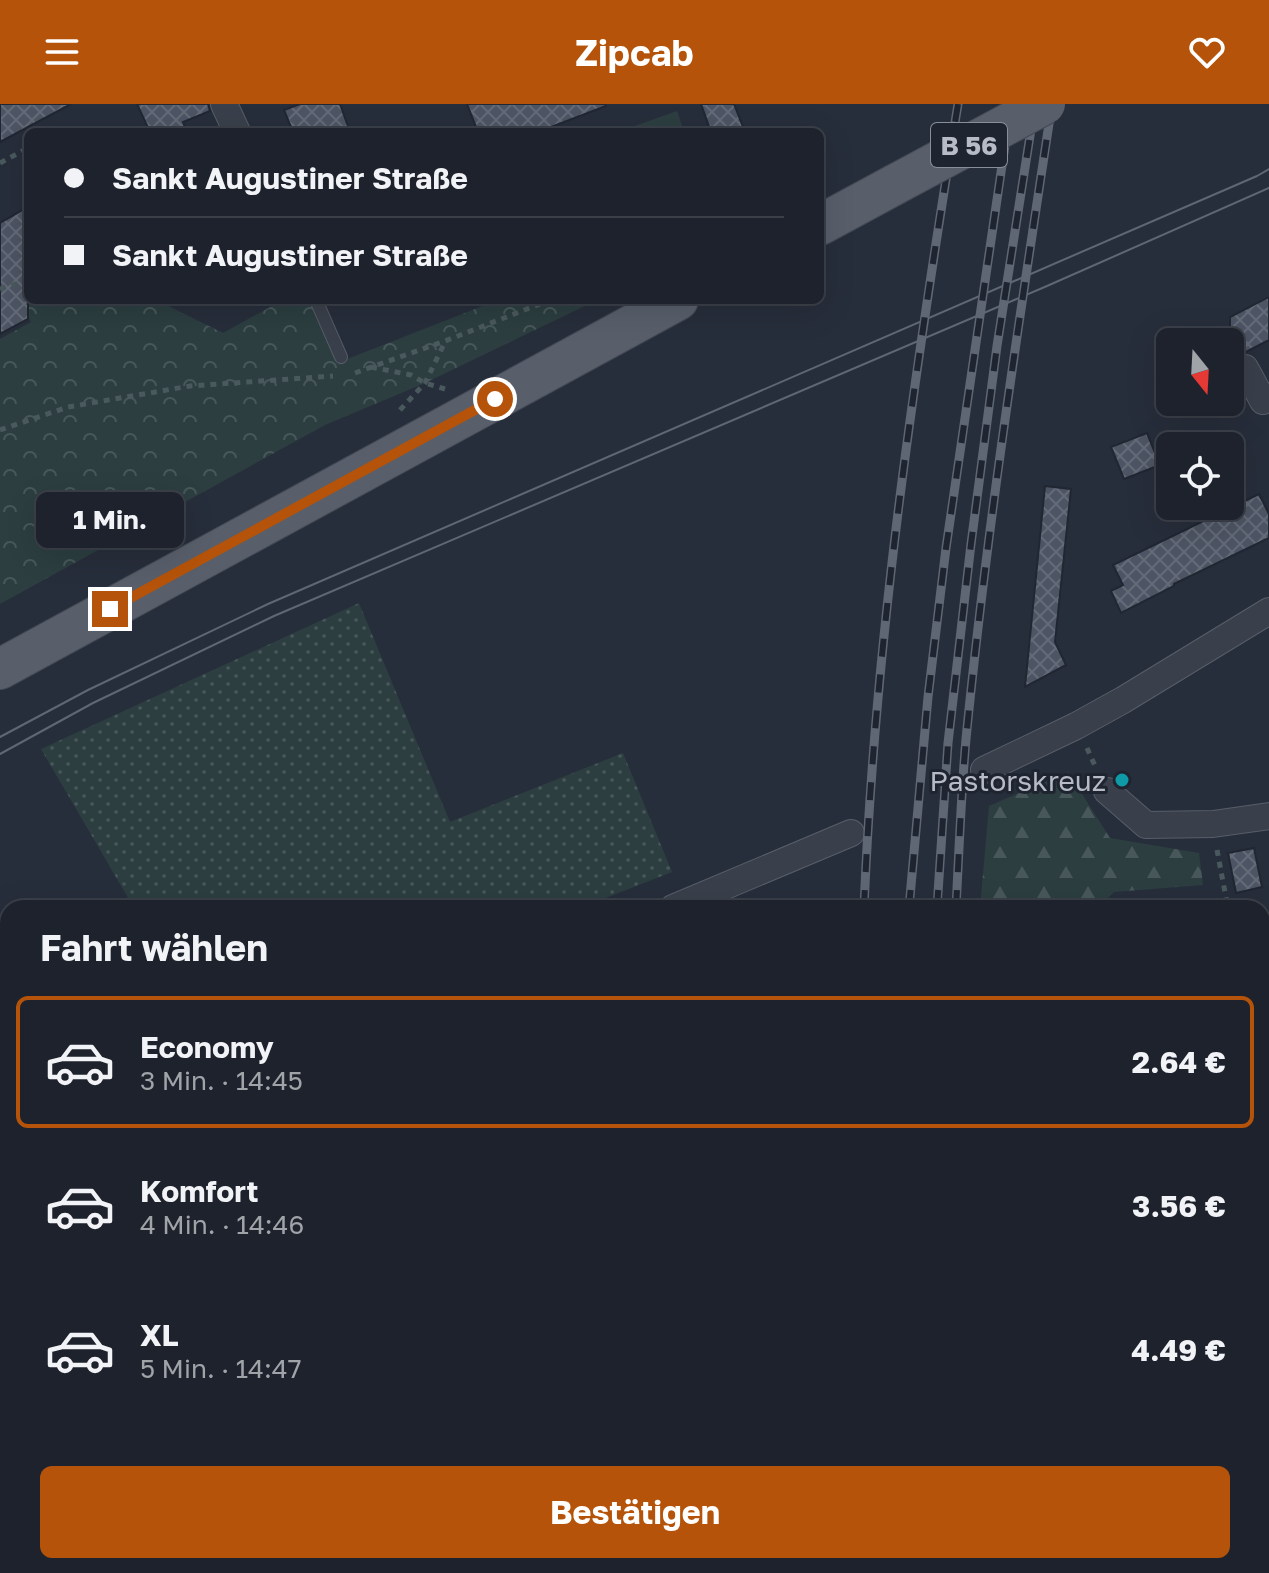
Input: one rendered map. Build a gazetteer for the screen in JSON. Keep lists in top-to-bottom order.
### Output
{
  "streets": {
    "main road": ["B 56"]
  },
  "places": ["Pastorskreuz"],
  "north": "bottom",
  "page": {
    "header": "Zipcab",
    "banner": ["Sankt Augustiner Straße", "Sankt Augustiner Straße"],
    "bubble": "1 Min.",
    "heading": "Fahrt wählen",
    "list": [
      {
        "name": "Economy",
        "note": "3 Min. · 14:45",
        "value": "2.64 €"
      },
      {
        "name": "Komfort",
        "note": "4 Min. · 14:46",
        "value": "3.56 €"
      },
      {
        "name": "XL",
        "note": "5 Min. · 14:47",
        "value": "4.49 €"
      }
    ],
    "buttons": "Bestätigen"
  }
}
